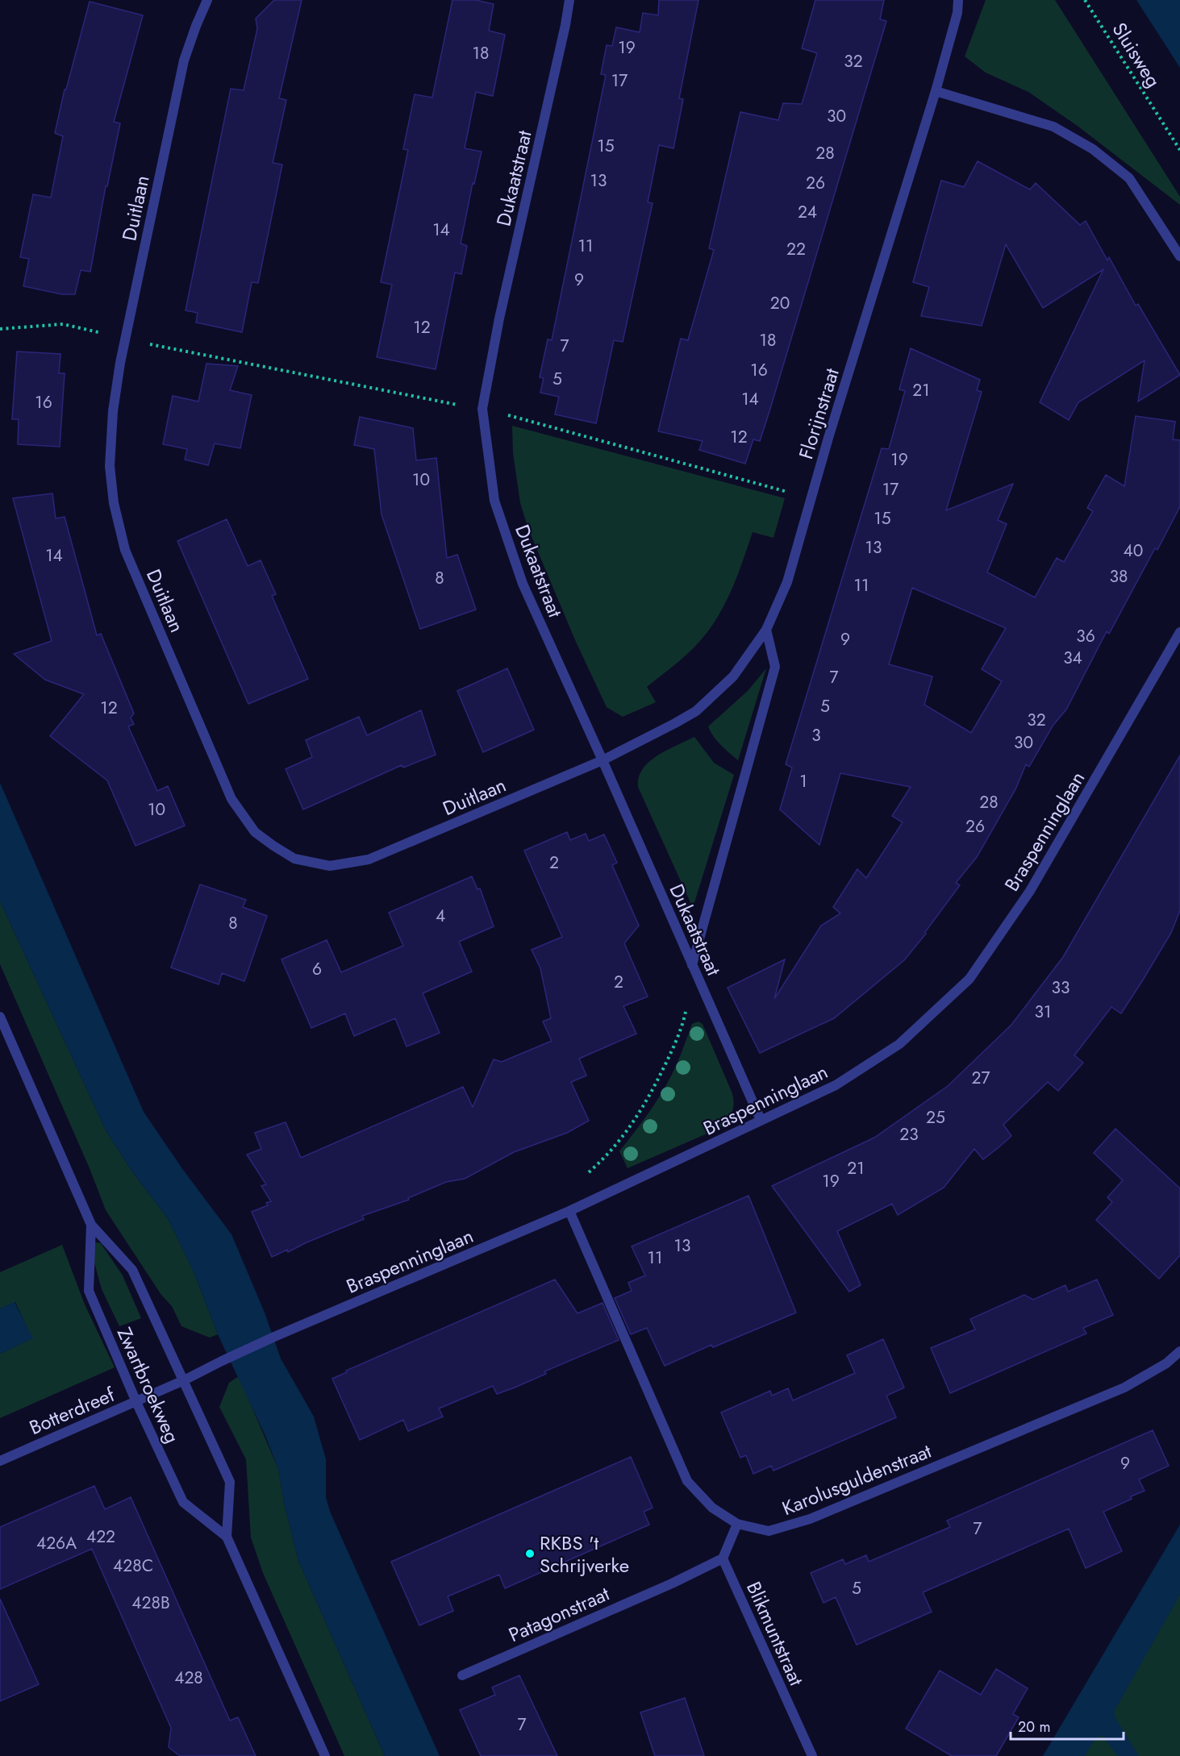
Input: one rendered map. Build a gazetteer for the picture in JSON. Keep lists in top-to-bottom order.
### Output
{
  "streets": {
    "street": [
      "Dukaatstraat",
      "Duitlaan",
      "Florijnstraat",
      "Braspenninglaan",
      "Zwartbroekweg",
      "Botterdreef",
      "Karolusguldenstraat",
      "Patagonstraat",
      "Blikmuntstraat"
    ],
    "path": ["Sluisweg"]
  },
  "crossings": [
    ["Dukaatstraat", "Duitlaan"],
    ["Dukaatstraat", "Florijnstraat"],
    ["Dukaatstraat", "Braspenninglaan"],
    ["Duitlaan", "Florijnstraat"],
    ["Braspenninglaan", "Zwartbroekweg"],
    ["Braspenninglaan", "Botterdreef"],
    ["Braspenninglaan", "Karolusguldenstraat"],
    ["Zwartbroekweg", "Botterdreef"],
    ["Patagonstraat", "Blikmuntstraat"]
  ],
  "places": ["RKBS 't Schrijverke"],
  "house_numbers": [
    "19",
    "18",
    "32",
    "17",
    "30",
    "15",
    "28",
    "13",
    "26",
    "24",
    "14",
    "11",
    "22",
    "9",
    "20",
    "12",
    "18",
    "7",
    "16",
    "5",
    "21",
    "14",
    "16",
    "12",
    "19",
    "10",
    "17",
    "15",
    "13",
    "40",
    "14",
    "38",
    "8",
    "11",
    "36",
    "9",
    "34",
    "7",
    "5",
    "12",
    "32",
    "3",
    "30",
    "1",
    "28",
    "10",
    "26",
    "2",
    "4",
    "8",
    "6",
    "2",
    "33",
    "31",
    "27",
    "25",
    "23",
    "21",
    "19",
    "13",
    "11",
    "9",
    "7",
    "422",
    "426A",
    "428C",
    "5",
    "428B",
    "428",
    "7"
  ],
  "scale_bar": "20 m"
}
